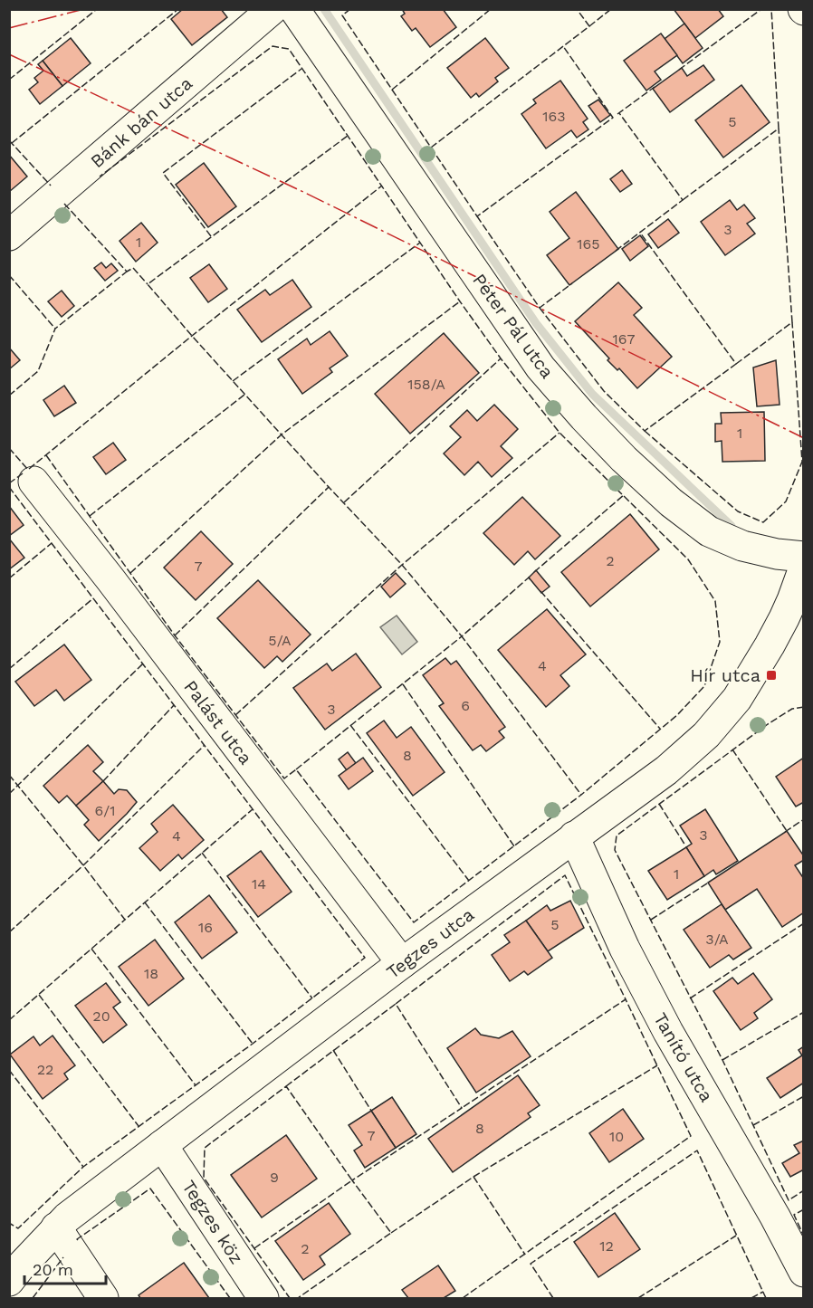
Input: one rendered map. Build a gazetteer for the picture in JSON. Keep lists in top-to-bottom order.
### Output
{
  "streets": {
    "street": [
      "Bánk bán utca",
      "Péter Pál utca",
      "Palást utca",
      "Tegzes utca",
      "Tanító utca",
      "Tegzes köz"
    ]
  },
  "crossings": [
    ["Palást utca", "Tegzes utca"],
    ["Tegzes utca", "Tanító utca"],
    ["Tegzes utca", "Tegzes köz"]
  ],
  "places": {
    "transit": ["Hír utca"]
  },
  "house_numbers": [
    "163",
    "5",
    "3",
    "1",
    "165",
    "167",
    "158/A",
    "1",
    "2",
    "7",
    "5/A",
    "4",
    "6",
    "3",
    "8",
    "6/1",
    "3",
    "4",
    "1",
    "14",
    "5",
    "16",
    "3/A",
    "18",
    "20",
    "22",
    "8",
    "7",
    "10",
    "9",
    "12",
    "2"
  ],
  "scale_bar": "20 m"
}
